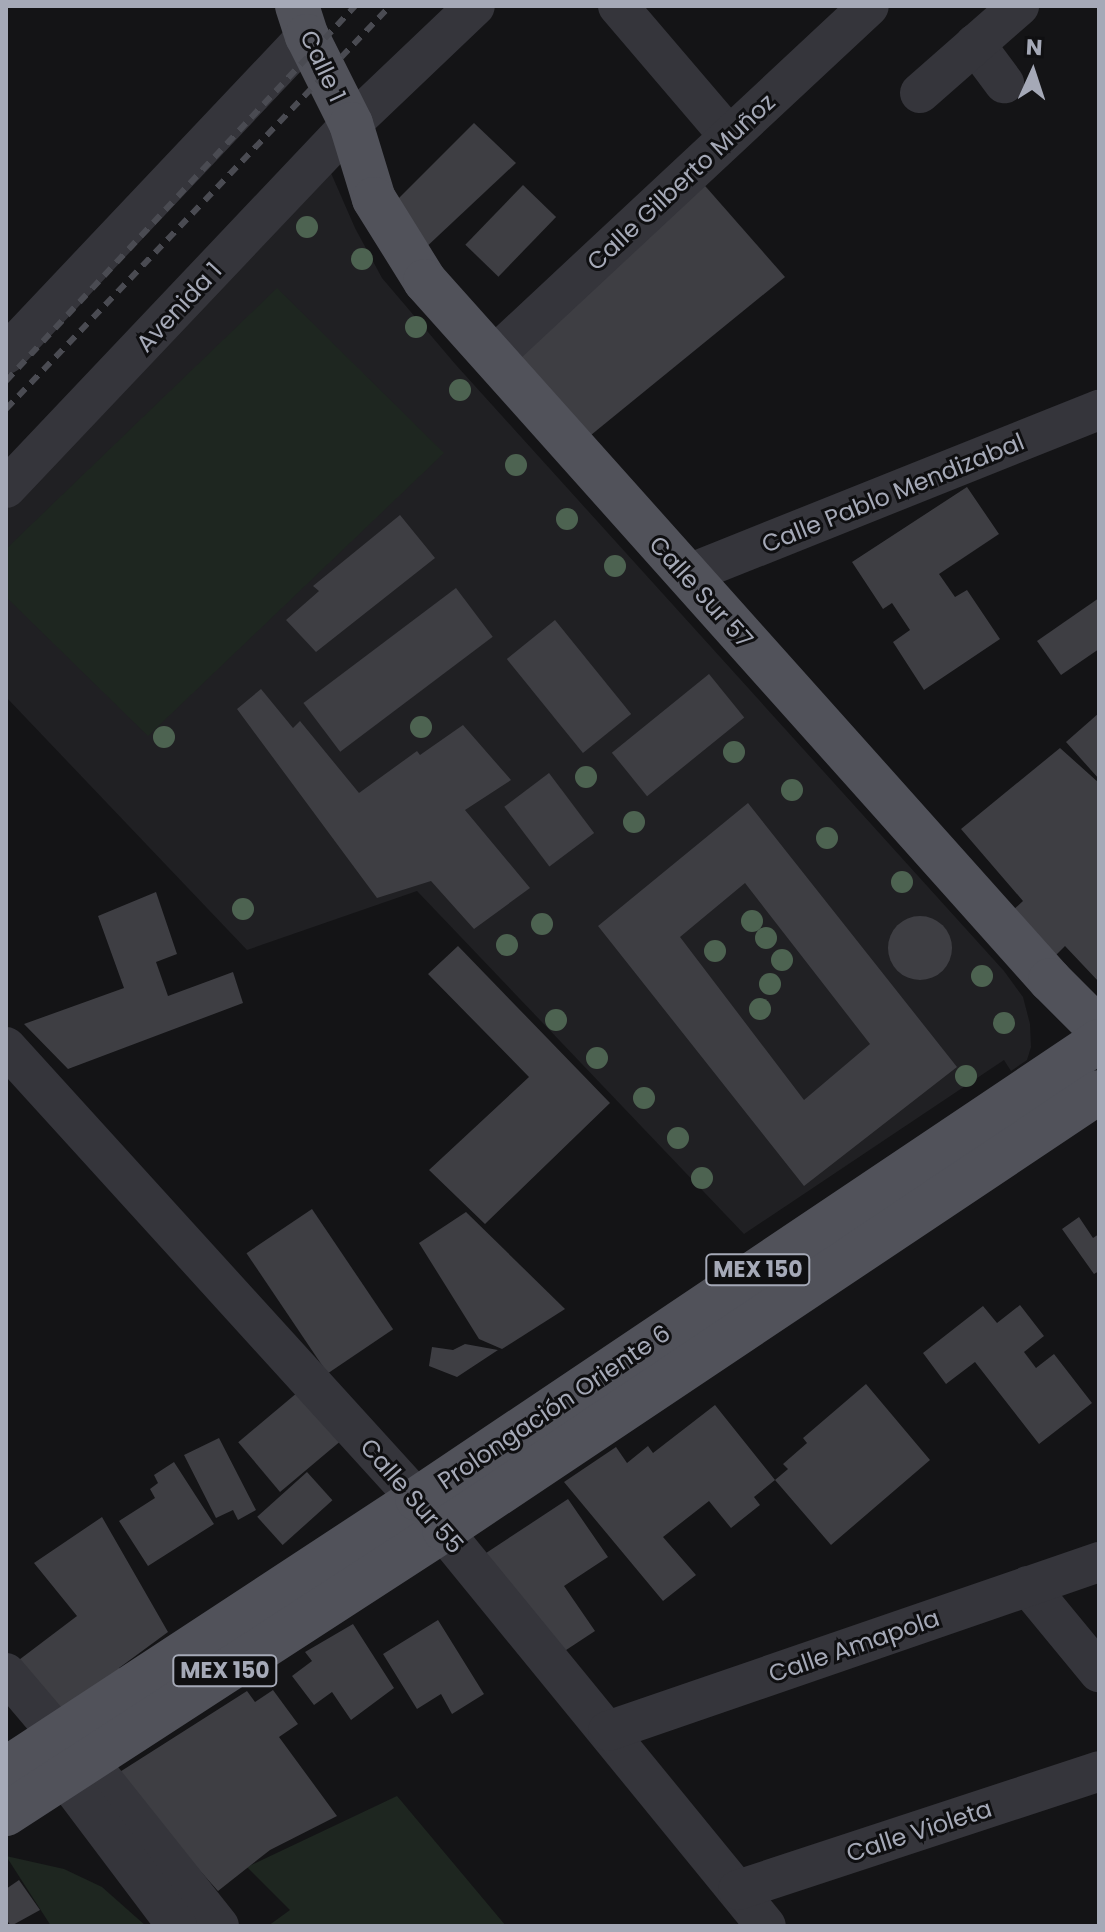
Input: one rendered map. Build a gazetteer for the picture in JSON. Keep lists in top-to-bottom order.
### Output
{
  "streets": {
    "main road": [
      "Calle 1",
      "Calle Sur 57",
      "MEX 150",
      "Prolongación Oriente 6"
    ],
    "street": [
      "Calle Gilberto Muñoz",
      "Avenida 1",
      "Calle Pablo Mendizabal",
      "Calle Sur 55",
      "Calle Amapola",
      "Calle Violeta"
    ]
  },
  "crossings": [
    ["Calle 1", "Avenida 1"],
    ["Calle 1", "Calle Sur 57"],
    ["Calle Gilberto Muñoz", "Calle Sur 57"],
    ["Avenida 1", "Calle Sur 57"],
    ["Calle Pablo Mendizabal", "Calle Sur 57"],
    ["Prolongación Oriente 6", "Calle Sur 55"],
    ["Calle Sur 55", "Calle Amapola"],
    ["Calle Sur 55", "Calle Violeta"]
  ],
  "north": "top"
}
